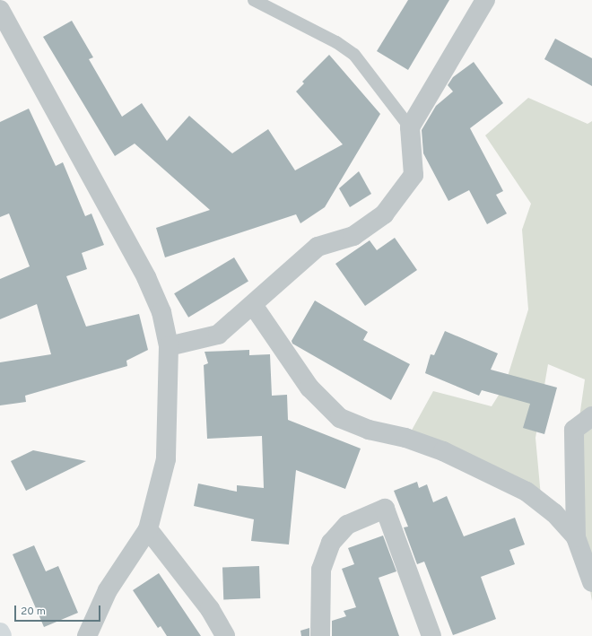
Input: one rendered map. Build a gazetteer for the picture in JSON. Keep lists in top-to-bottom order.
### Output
{
  "scale_bar": "20 m"
}
